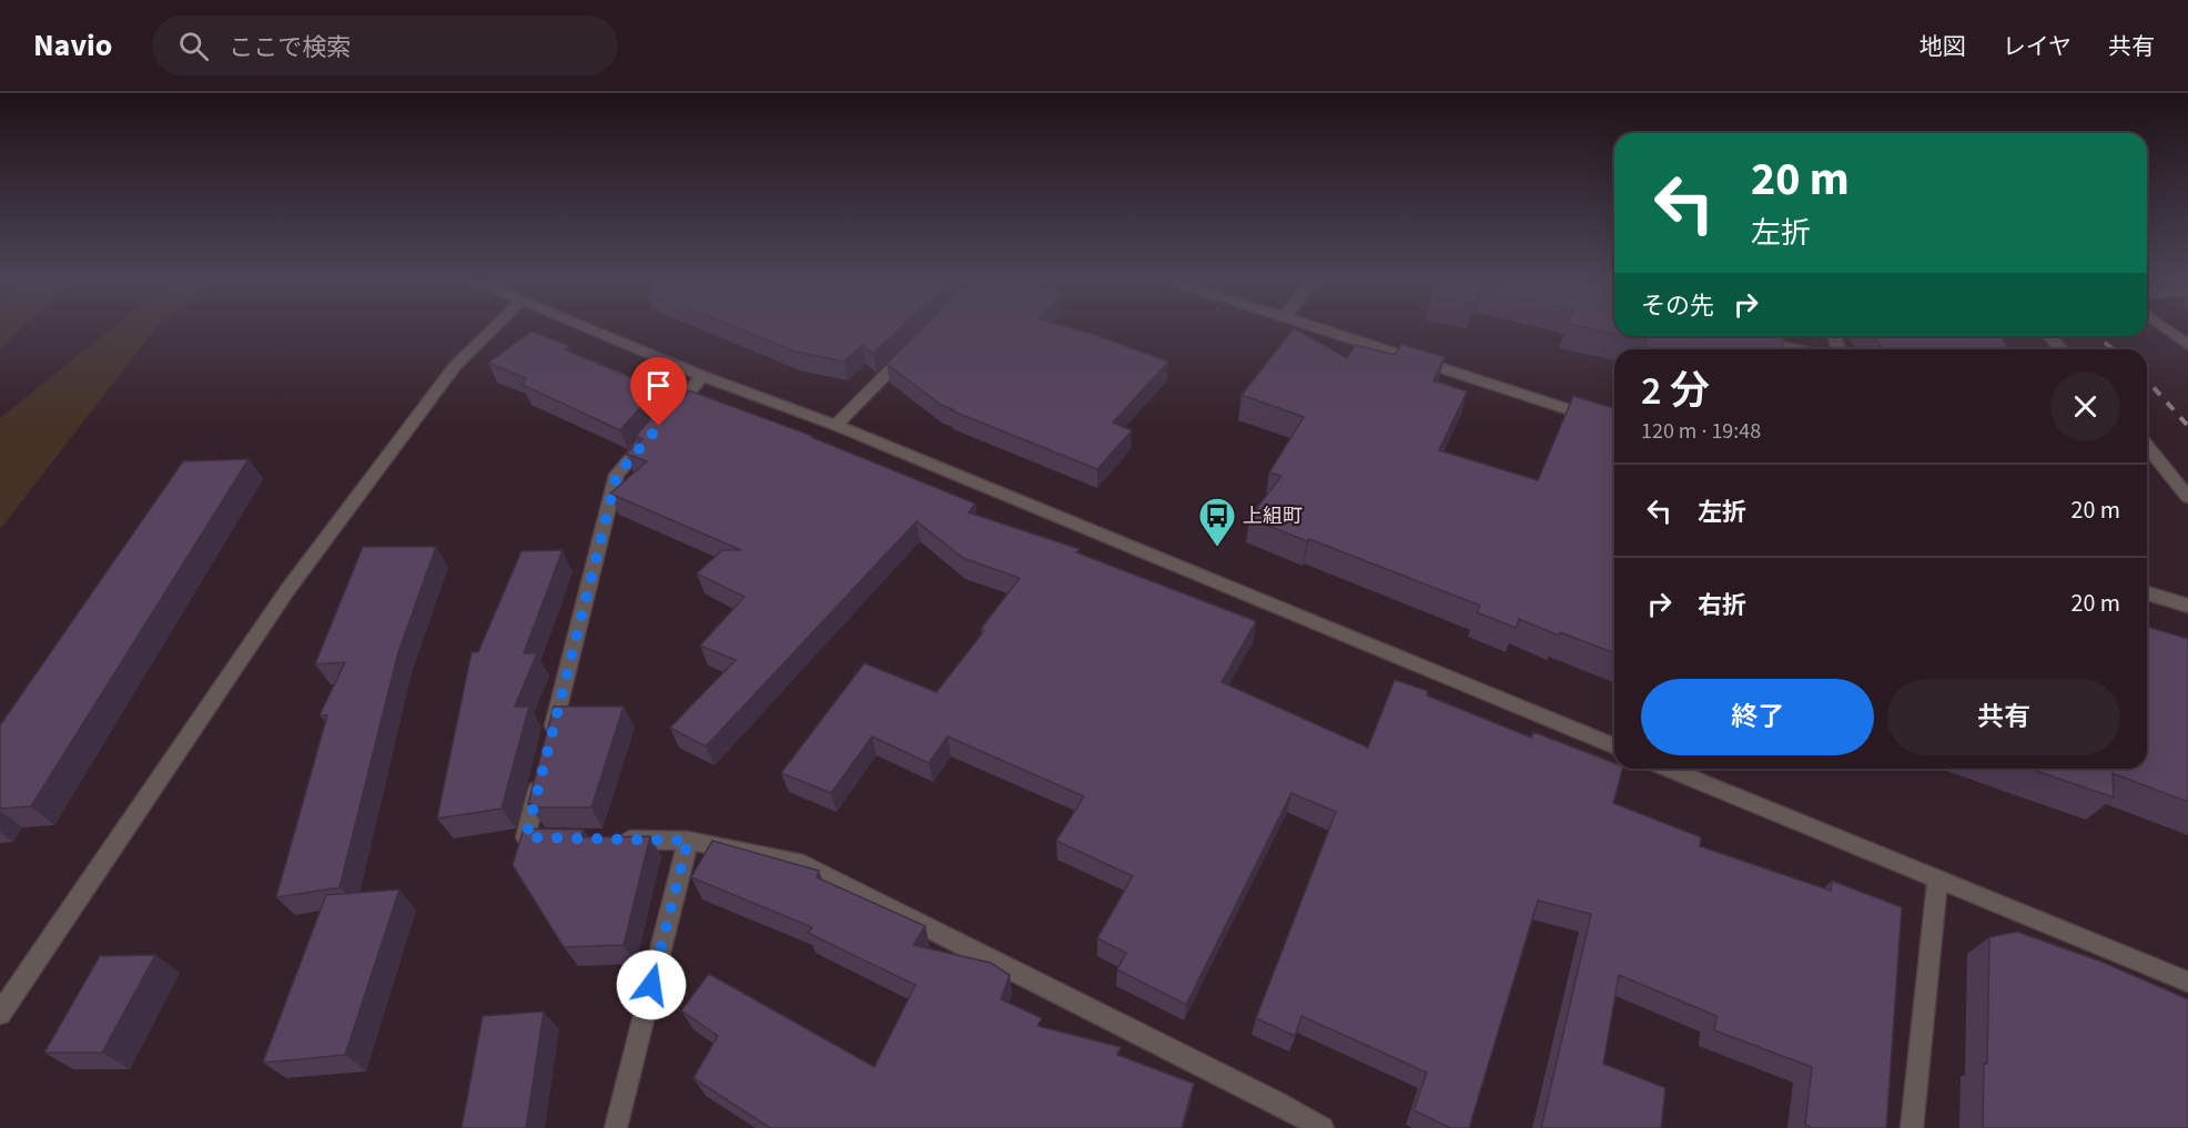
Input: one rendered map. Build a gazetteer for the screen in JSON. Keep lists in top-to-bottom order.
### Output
{
  "places": {
    "bus stop": ["上組町"]
  },
  "page": {
    "header": "Navio",
    "search": "ここで検索",
    "nav": ["地図", "レイヤ", "共有"],
    "turn": ["20 m", "左折"],
    "then": "その先",
    "heading": ["2 分", "120 m · 19:48"],
    "list": [
      {
        "name": "左折",
        "value": "20 m"
      },
      {
        "name": "右折",
        "value": "20 m"
      }
    ],
    "buttons": ["終了", "共有"]
  }
}
